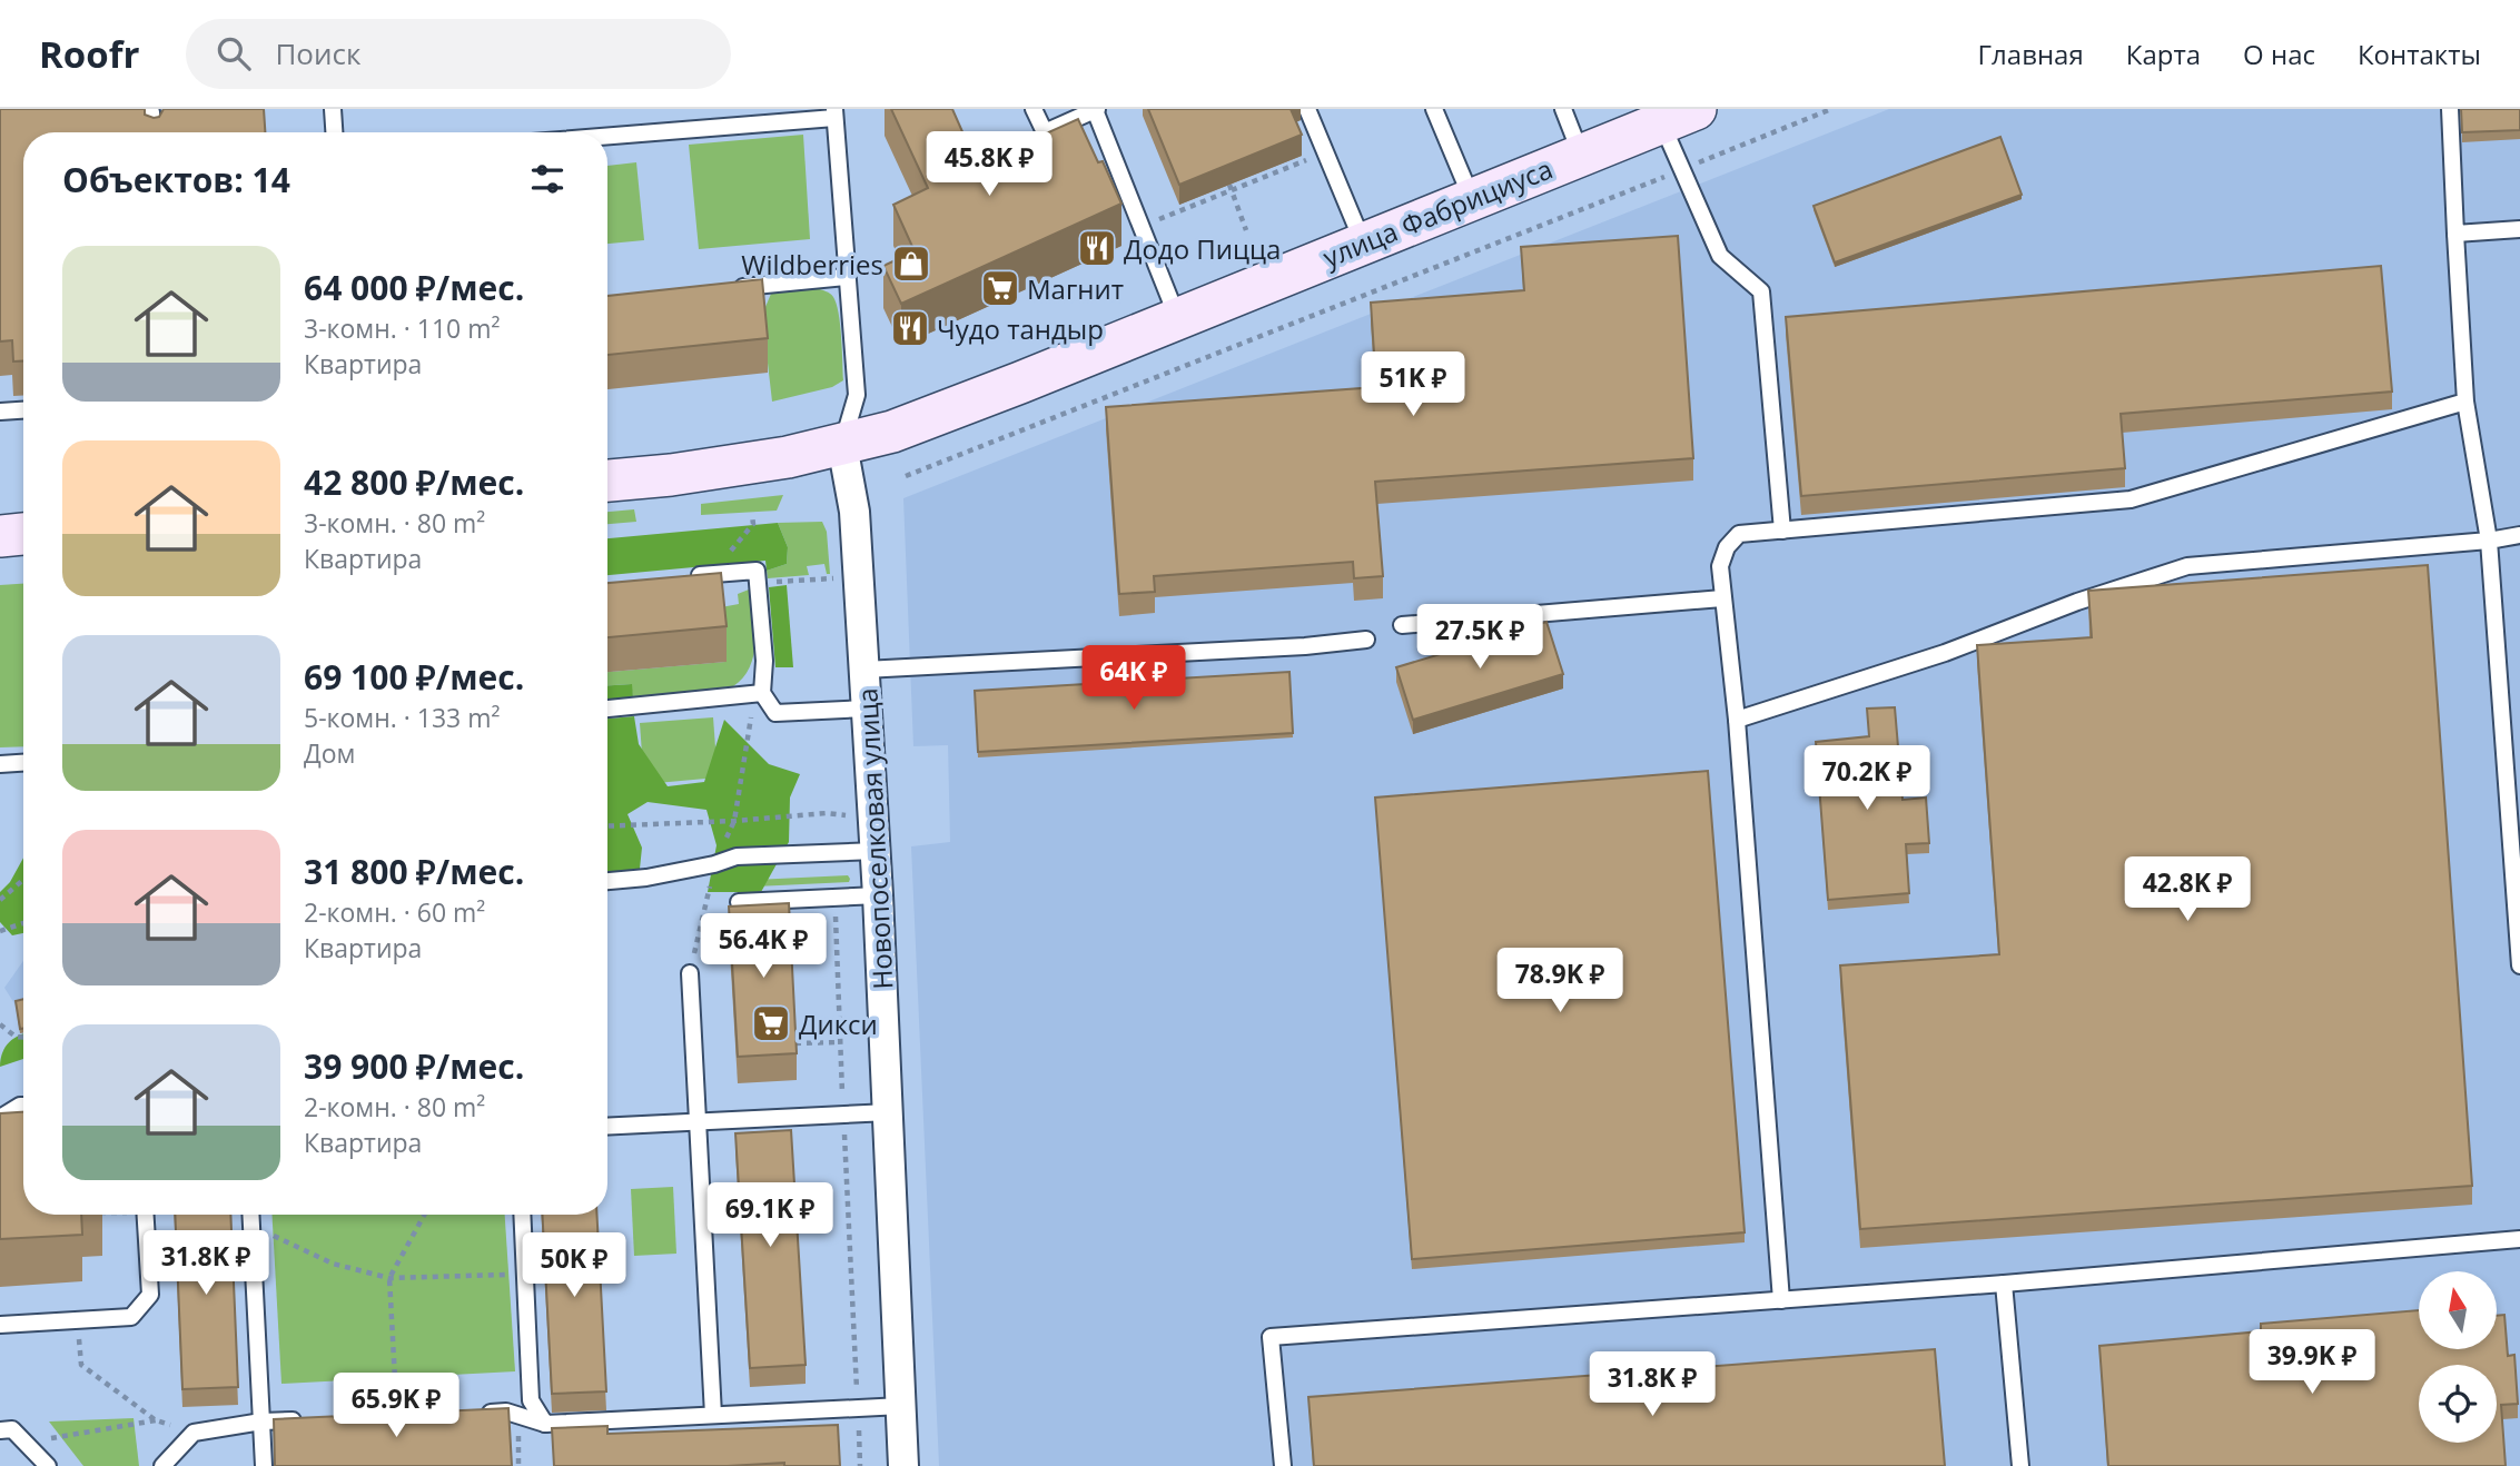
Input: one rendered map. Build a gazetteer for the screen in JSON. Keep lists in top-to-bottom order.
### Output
{
  "streets": {
    "main road": ["улица Фабрициуса"],
    "street": ["Новопоселковая улица"]
  },
  "crossings": [
    ["улица Фабрициуса", "Новопоселковая улица"]
  ],
  "places": {
    "restaurant": ["Додо Пицца", "Чудо тандыр"],
    "shop": ["Wildberries"],
    "supermarket": ["Магнит", "Дикси"]
  },
  "north": "top",
  "page": {
    "header": "Roofr",
    "search": "Поиск",
    "nav": [
      "Главная",
      "Карта",
      "О нас",
      "Контакты"
    ],
    "price": [
      "45.8K ₽",
      "51K ₽",
      "27.5K ₽",
      "64K ₽",
      "70.2K ₽",
      "42.8K ₽",
      "56.4K ₽",
      "78.9K ₽",
      "69.1K ₽",
      "31.8K ₽",
      "50K ₽",
      "39.9K ₽",
      "31.8K ₽",
      "65.9K ₽"
    ],
    "heading": "Объектов: 14",
    "list": [
      {
        "name": "64 000 ₽/мес.",
        "note": "3-комн. · 110 m² · Квартира"
      },
      {
        "name": "42 800 ₽/мес.",
        "note": "3-комн. · 80 m² · Квартира"
      },
      {
        "name": "69 100 ₽/мес.",
        "note": "5-комн. · 133 m² · Дом"
      },
      {
        "name": "31 800 ₽/мес.",
        "note": "2-комн. · 60 m² · Квартира"
      },
      {
        "name": "39 900 ₽/мес.",
        "note": "2-комн. · 80 m² · Квартира"
      }
    ]
  }
}
